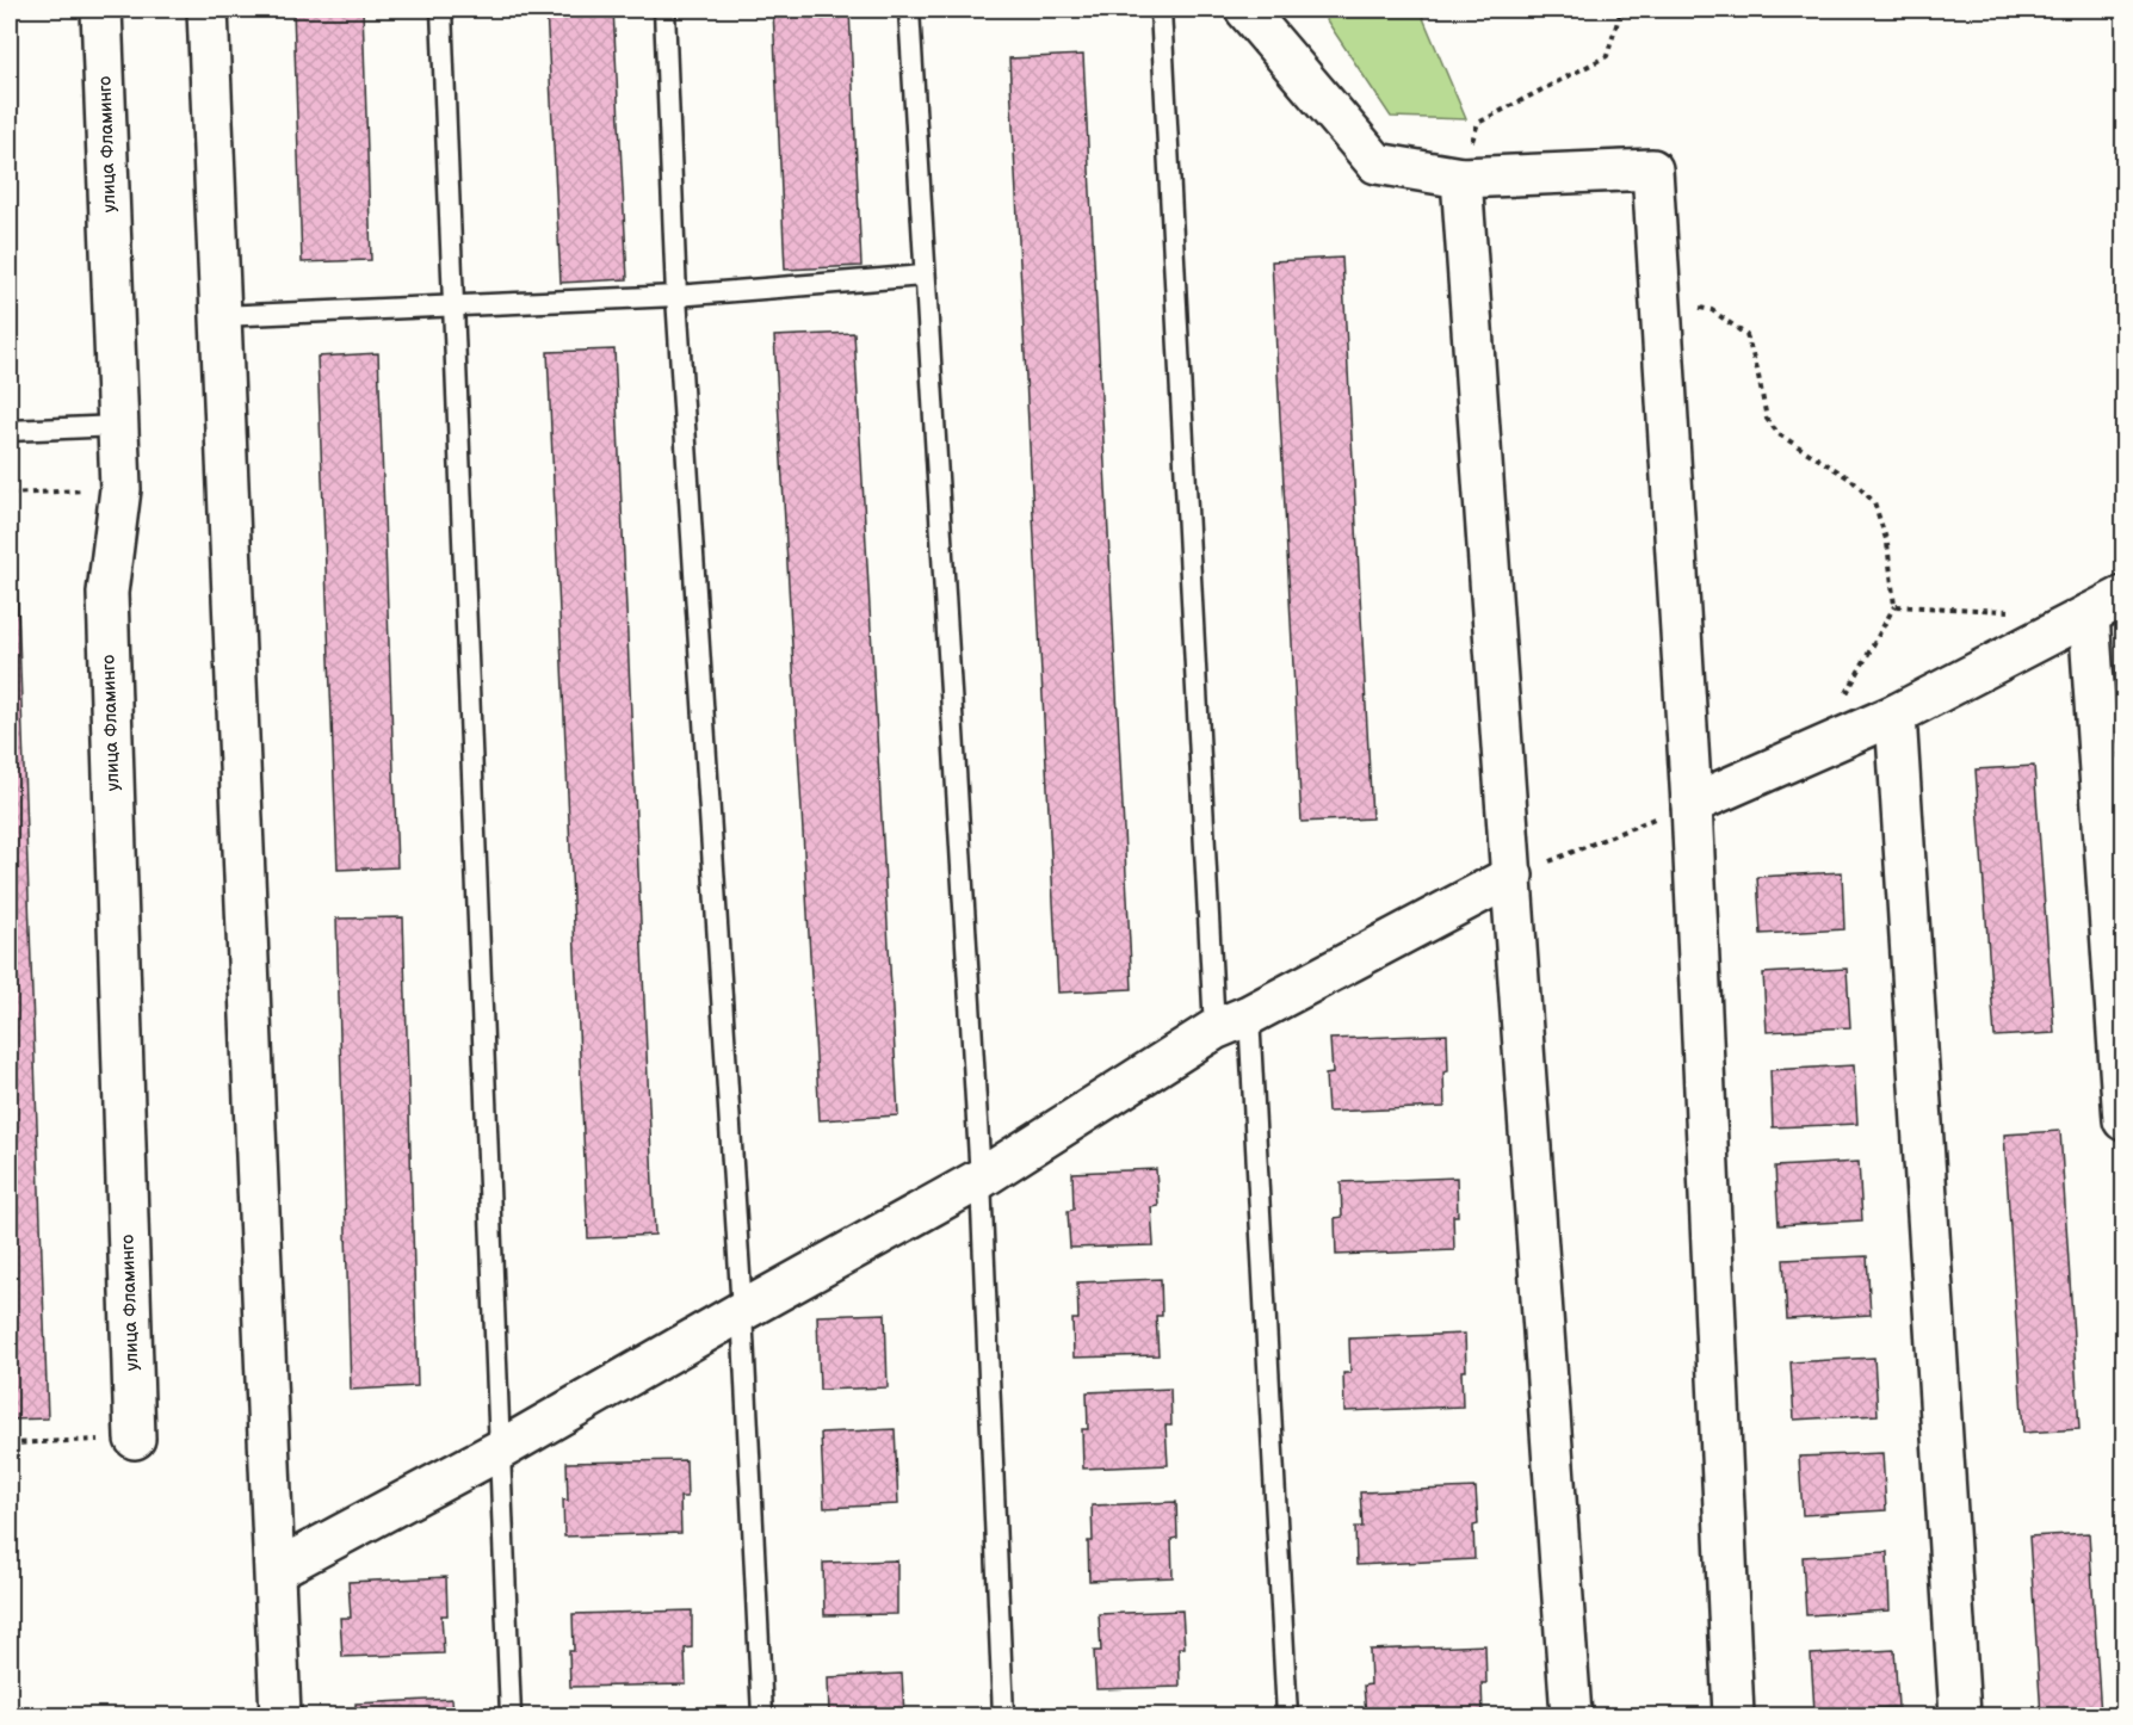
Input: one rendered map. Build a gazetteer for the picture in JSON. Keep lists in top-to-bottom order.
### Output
{
  "streets": {
    "street": ["улица Фламинго"]
  }
}
